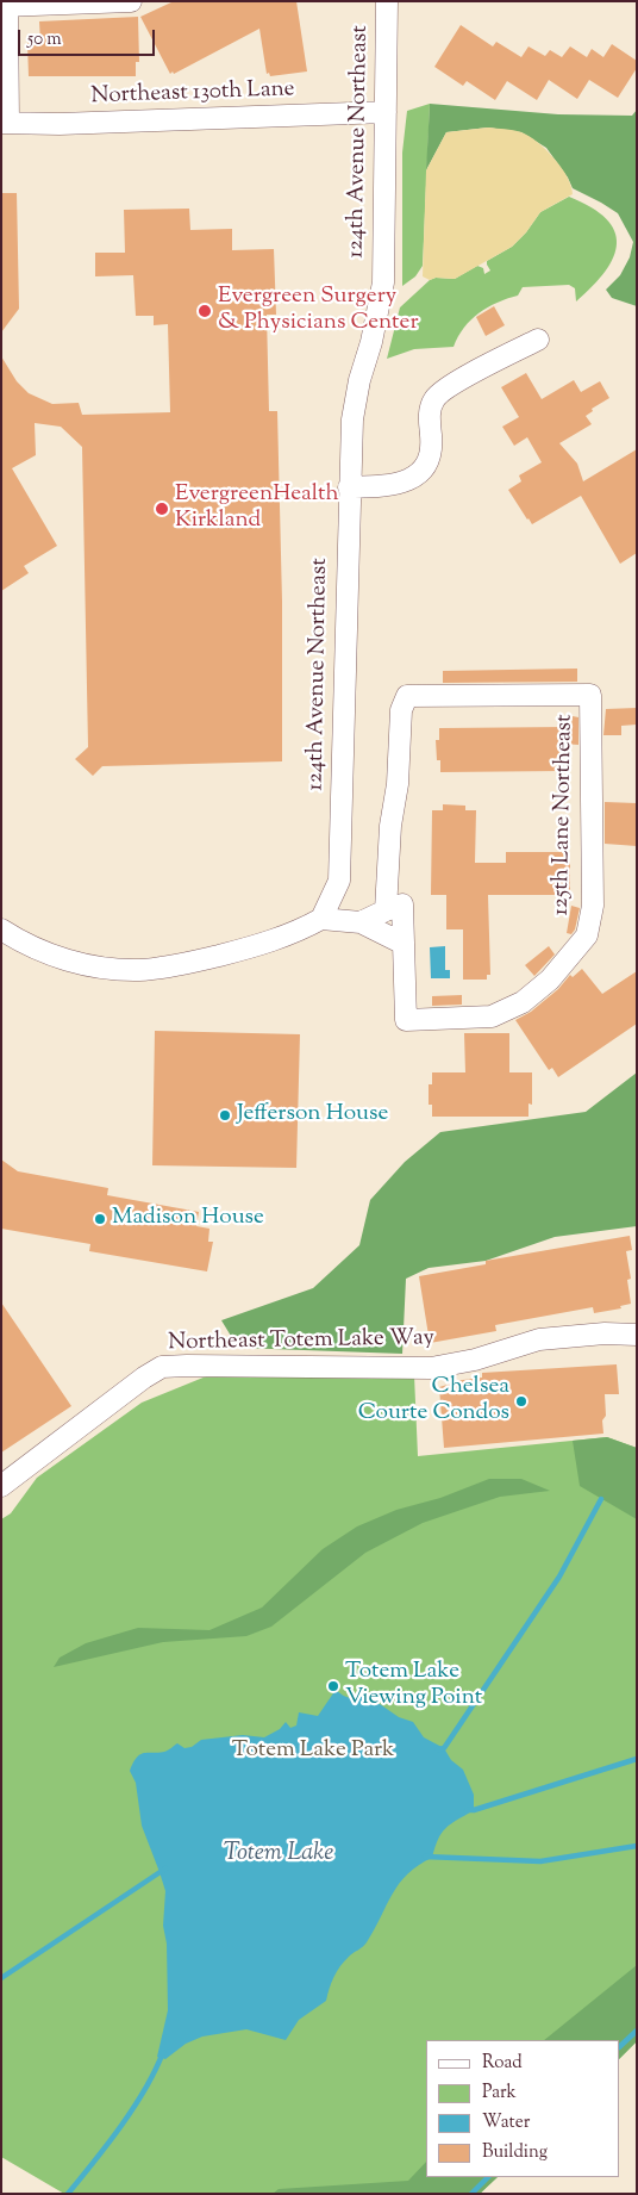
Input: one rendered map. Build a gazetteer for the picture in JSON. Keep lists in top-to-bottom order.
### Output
{
  "streets": {
    "street": [
      "Northeast 130th Lane",
      "124th Avenue Northeast",
      "125th Lane Northeast",
      "Northeast Totem Lake Way"
    ]
  },
  "crossings": [
    ["Northeast 130th Lane", "124th Avenue Northeast"]
  ],
  "water": ["Totem Lake"],
  "parks": ["Totem Lake Park"],
  "places": [
    "Evergreen Surgery & Physicians Center",
    "EvergreenHealth Kirkland",
    "Jefferson House",
    "Madison House",
    "Chelsea Courte Condos",
    "Totem Lake Viewing Point"
  ],
  "legend": [
    "Road",
    "Park",
    "Water",
    "Building"
  ],
  "scale_bar": "50 m"
}
